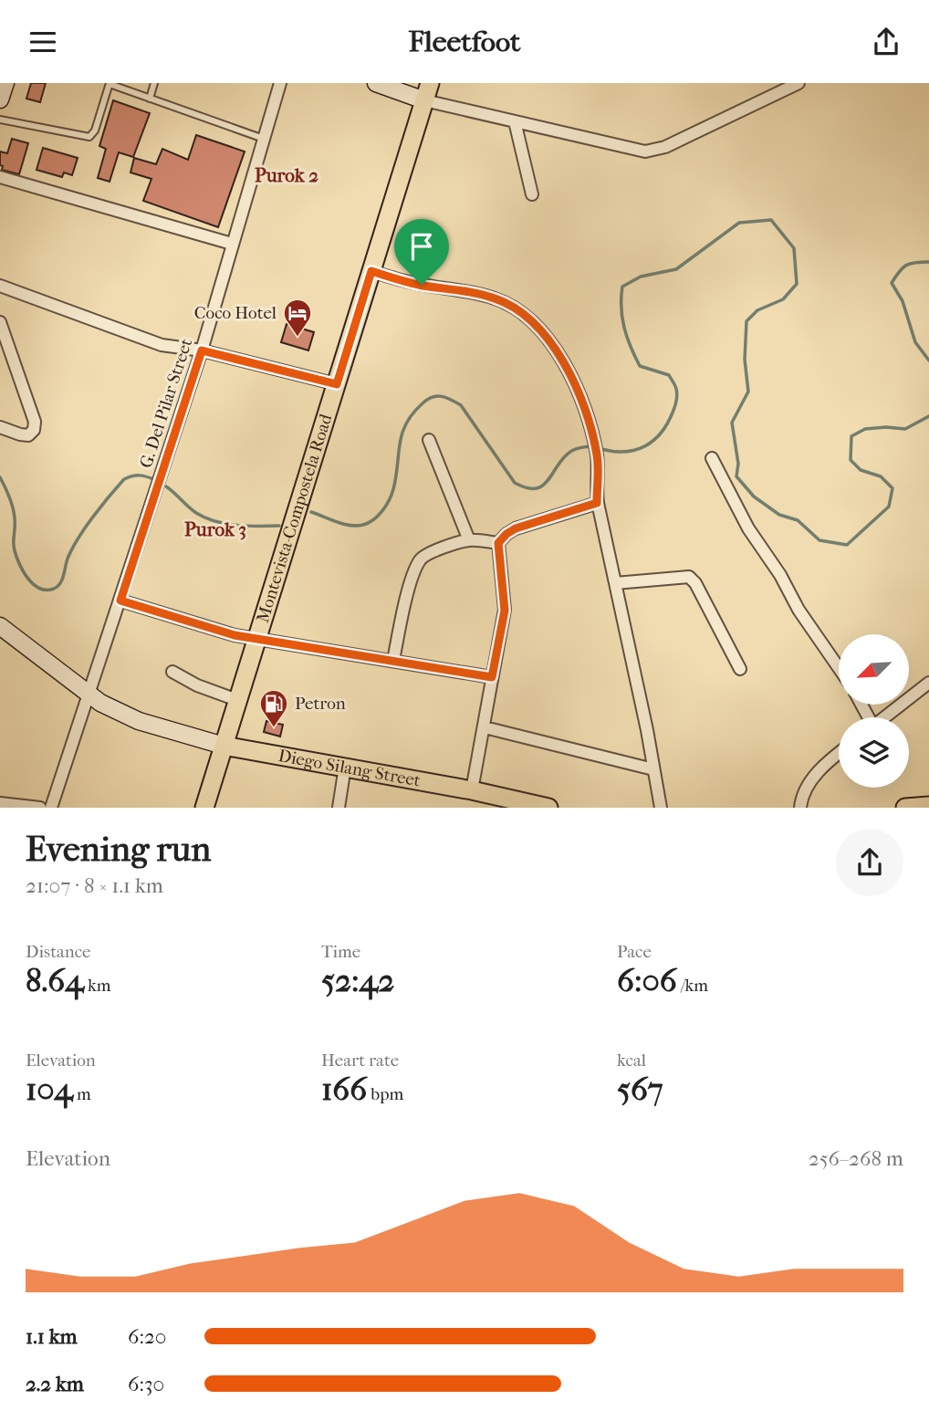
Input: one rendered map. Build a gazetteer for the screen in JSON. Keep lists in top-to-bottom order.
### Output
{
  "streets": {
    "main road": ["Montevista-Compostela Road", "Diego Silang Street"],
    "street": ["G. Del Pilar Street"]
  },
  "crossings": [
    ["Montevista-Compostela Road", "Diego Silang Street"]
  ],
  "districts": ["Purok 2", "Purok 3"],
  "places": {
    "hotel": ["Coco Hotel"],
    "fuel station": ["Petron"]
  },
  "north": "bottom left",
  "page": {
    "header": "Fleetfoot",
    "heading": ["Evening run", "21:07 · 8 × 1.1 km"],
    "stats": [
      ["Distance", "8.64 km"],
      ["Time", "52:42"],
      ["Pace", "6:06 /km"],
      ["Elevation", "104 m"],
      ["Heart rate", "166 bpm"],
      ["kcal", "567"]
    ],
    "chart": ["Elevation", "256–268 m"],
    "list": [
      {
        "name": "1.1 km",
        "note": "6:20"
      },
      {
        "name": "2.2 km",
        "note": "6:30"
      }
    ]
  }
}
